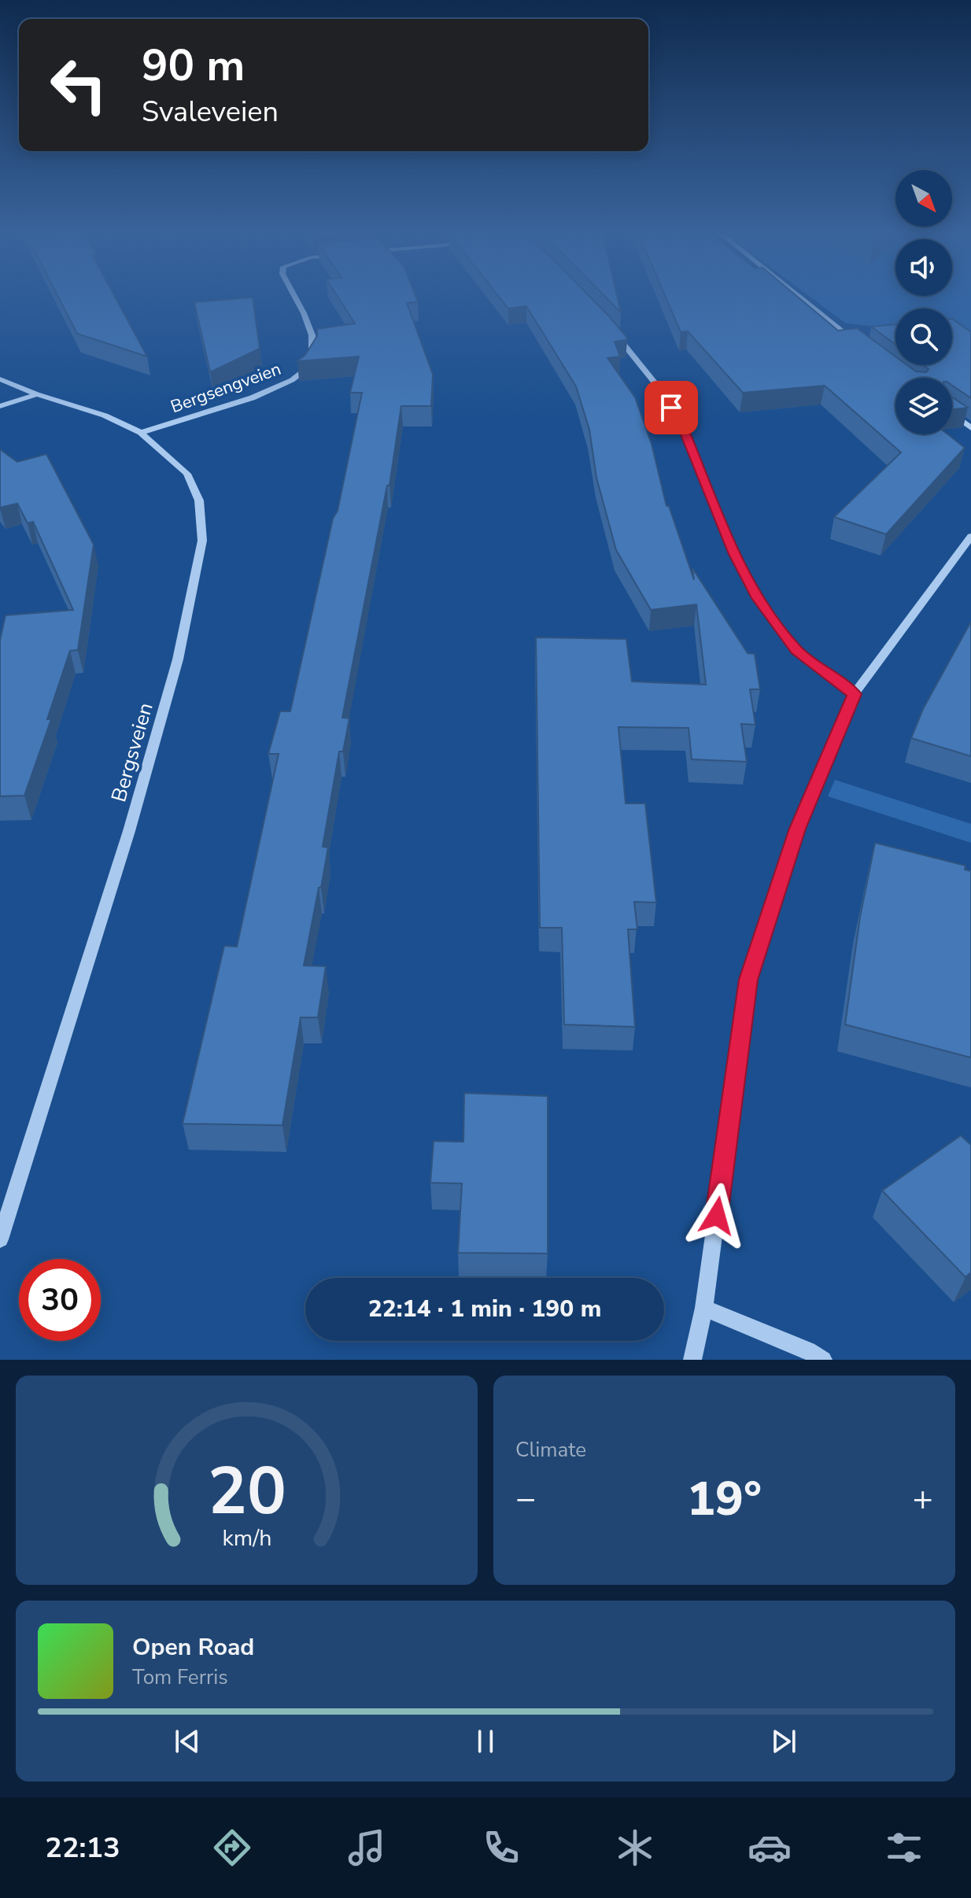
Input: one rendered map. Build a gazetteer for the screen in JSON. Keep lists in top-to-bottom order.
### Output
{
  "streets": {
    "street": ["Bergsengveien", "Bergsveien"]
  },
  "crossings": [
    ["Bergsengveien", "Bergsveien"]
  ],
  "north": "bottom right",
  "page": {
    "turn": ["90 m", "Svaleveien"],
    "limit": "30",
    "trip": "22:14 · 1 min · 190 m",
    "tile": "Climate",
    "heat": ["−", "19°", "+"],
    "song": ["Open Road", "Tom Ferris"],
    "tabs": "22:13",
    "gauge": ["20", "km/h"]
  }
}
